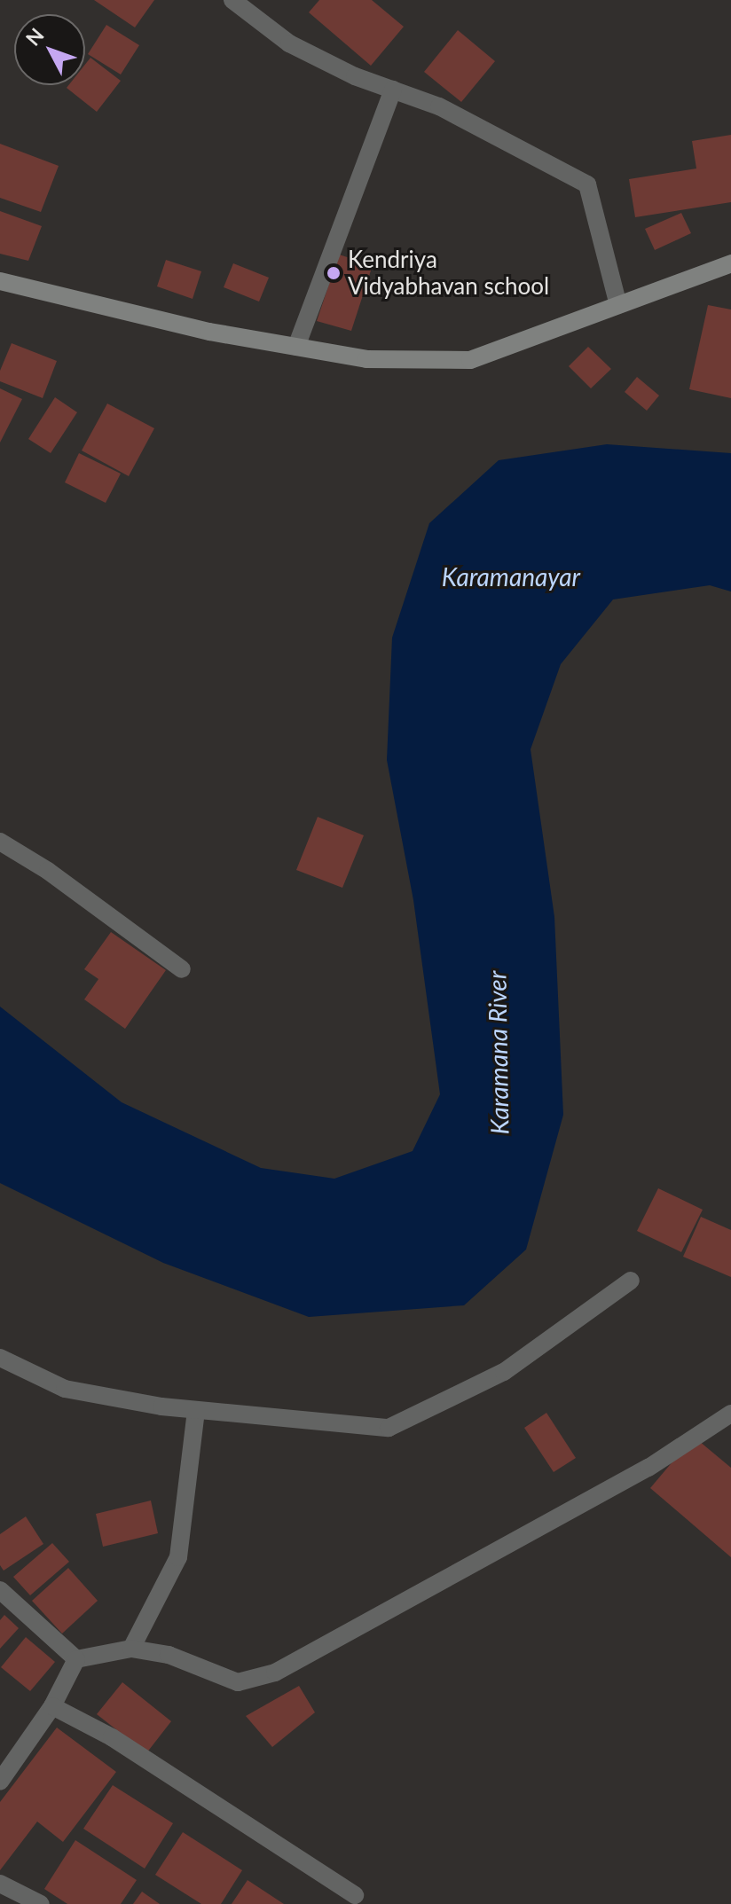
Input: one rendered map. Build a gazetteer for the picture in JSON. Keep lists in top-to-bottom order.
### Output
{
  "water": ["Karamanayar", "Karamana River"],
  "places": ["Kendriya Vidyabhavan school"],
  "north": "top left"
}
